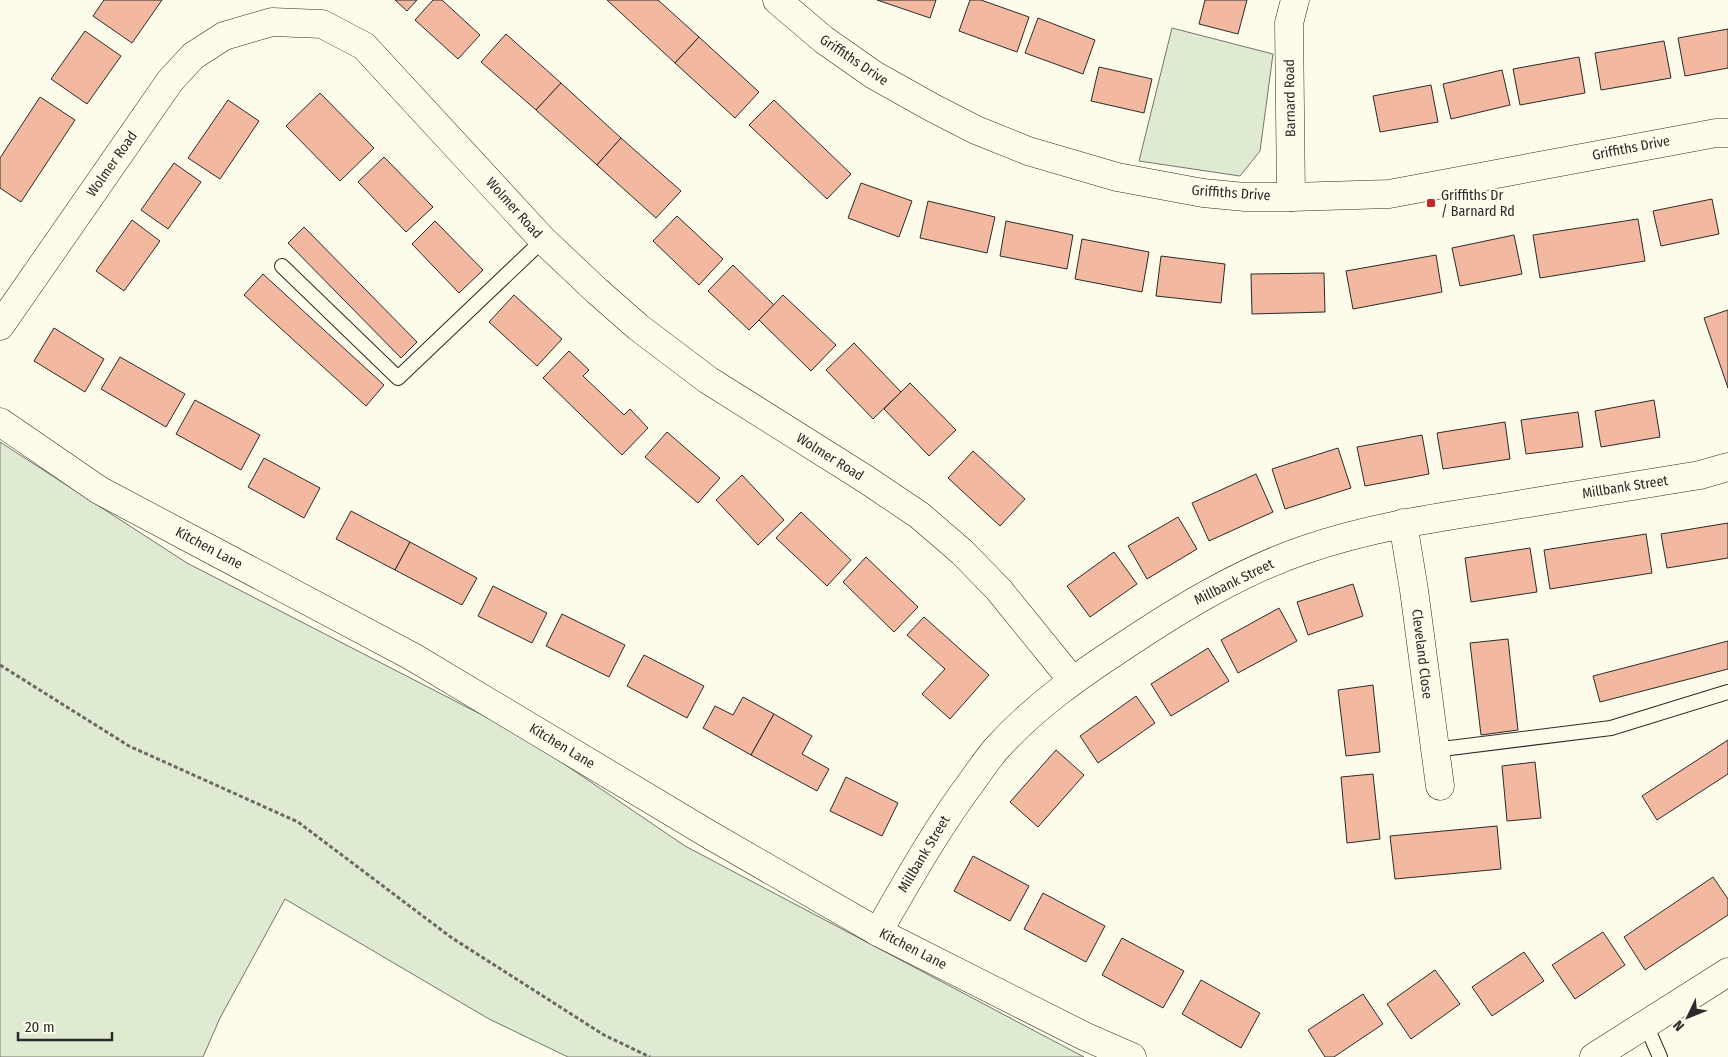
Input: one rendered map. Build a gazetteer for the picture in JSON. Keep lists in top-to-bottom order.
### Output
{
  "streets": {
    "street": [
      "Griffiths Drive",
      "Barnard Road",
      "Wolmer Road",
      "Millbank Street",
      "Kitchen Lane",
      "Cleveland Close"
    ]
  },
  "crossings": [
    ["Griffiths Drive", "Barnard Road"],
    ["Wolmer Road", "Millbank Street"],
    ["Millbank Street", "Kitchen Lane"],
    ["Millbank Street", "Cleveland Close"]
  ],
  "places": {
    "transit": ["Griffiths Dr / Barnard Rd"]
  },
  "scale_bar": "20 m",
  "north": "bottom left"
}
